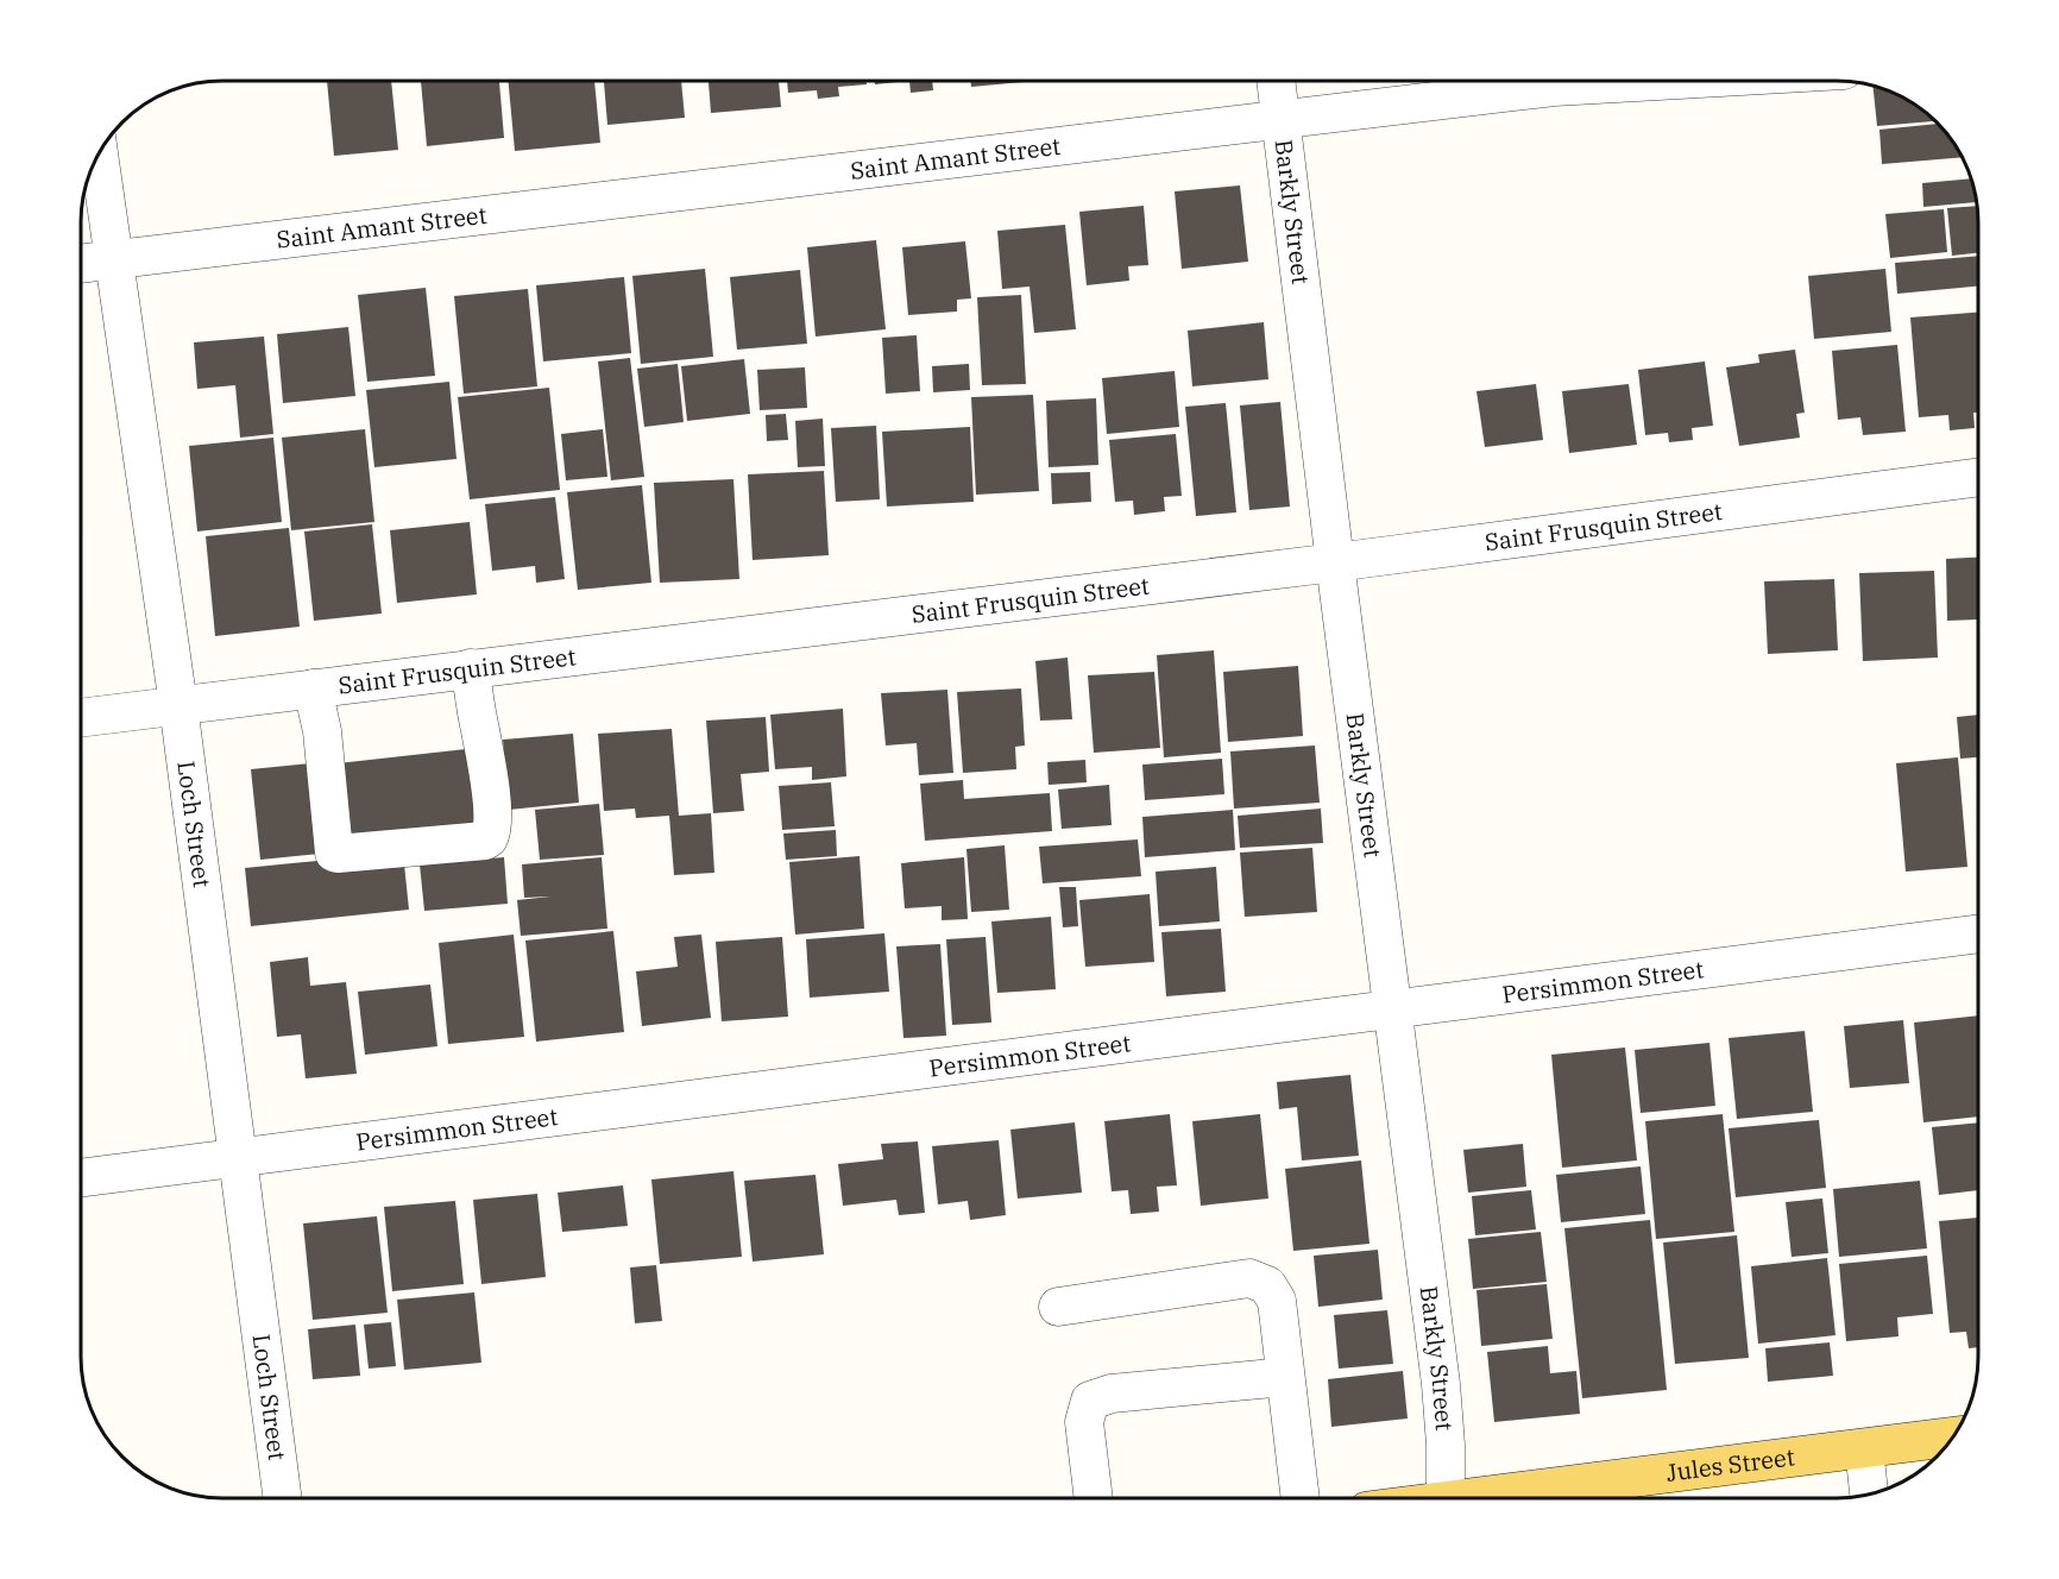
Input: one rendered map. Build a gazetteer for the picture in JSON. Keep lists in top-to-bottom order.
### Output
{
  "streets": {
    "main road": ["Jules Street"],
    "street": [
      "Saint Amant Street",
      "Barkly Street",
      "Saint Frusquin Street",
      "Loch Street",
      "Persimmon Street"
    ]
  },
  "crossings": [
    ["Saint Amant Street", "Barkly Street"],
    ["Saint Amant Street", "Loch Street"],
    ["Barkly Street", "Saint Frusquin Street"],
    ["Barkly Street", "Persimmon Street"],
    ["Saint Frusquin Street", "Loch Street"],
    ["Loch Street", "Persimmon Street"]
  ]
}
